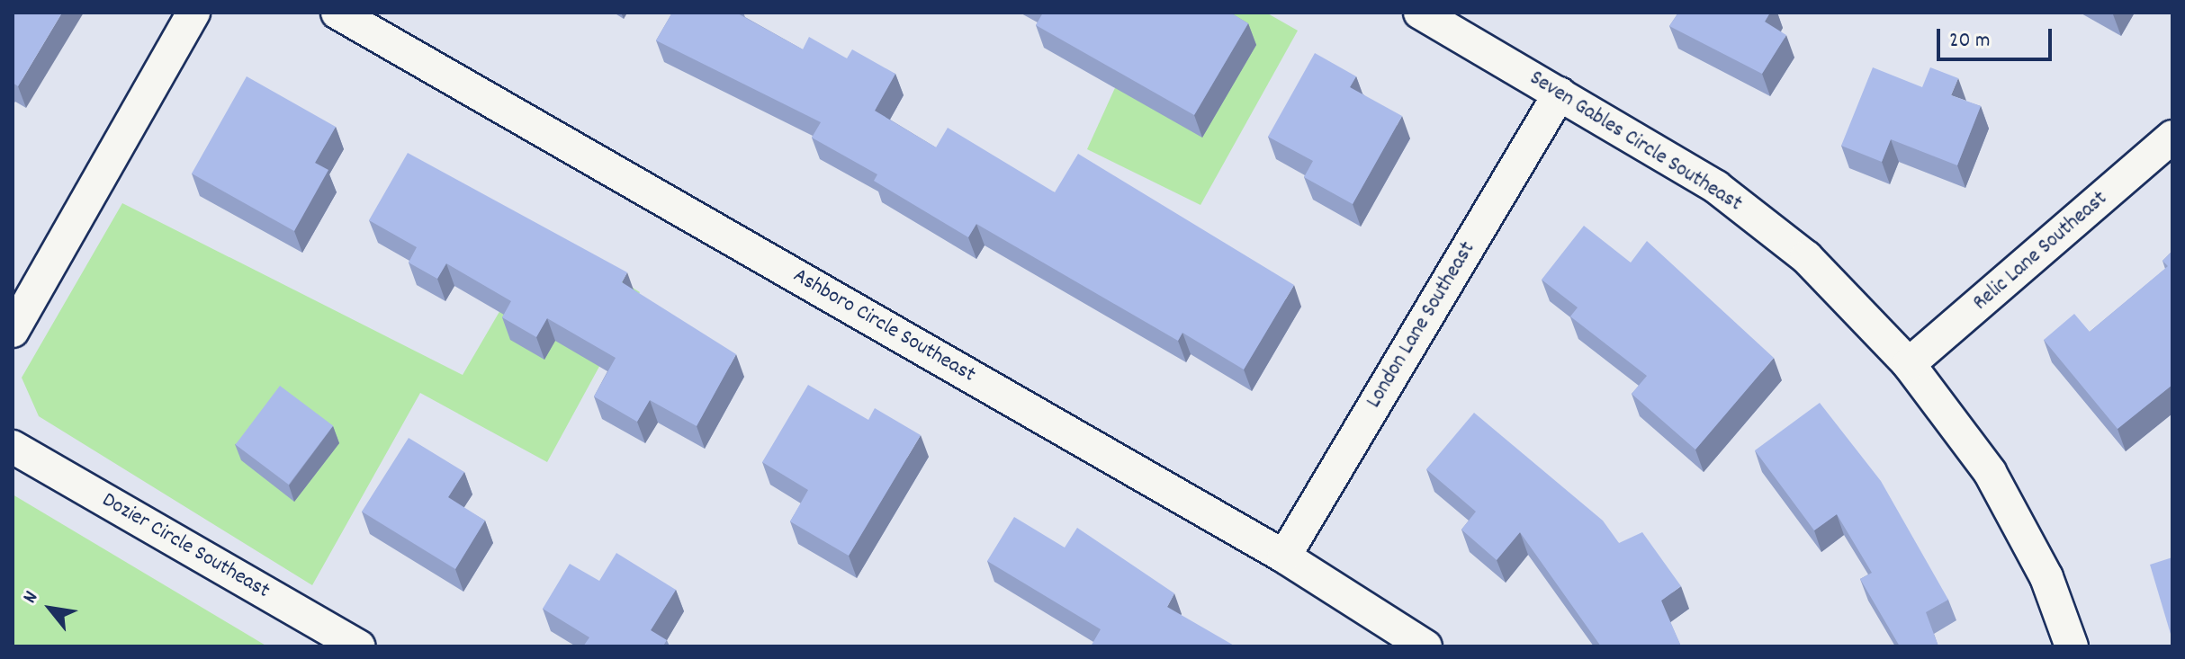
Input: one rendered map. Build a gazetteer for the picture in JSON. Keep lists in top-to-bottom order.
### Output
{
  "streets": {
    "street": [
      "Seven Gables Circle Southeast",
      "Relic Lane Southeast",
      "London Lane Southeast",
      "Ashboro Circle Southeast",
      "Dozier Circle Southeast"
    ]
  },
  "crossings": [
    ["Seven Gables Circle Southeast", "Relic Lane Southeast"],
    ["Seven Gables Circle Southeast", "London Lane Southeast"],
    ["London Lane Southeast", "Ashboro Circle Southeast"]
  ],
  "scale_bar": "20 m",
  "north": "top left"
}
